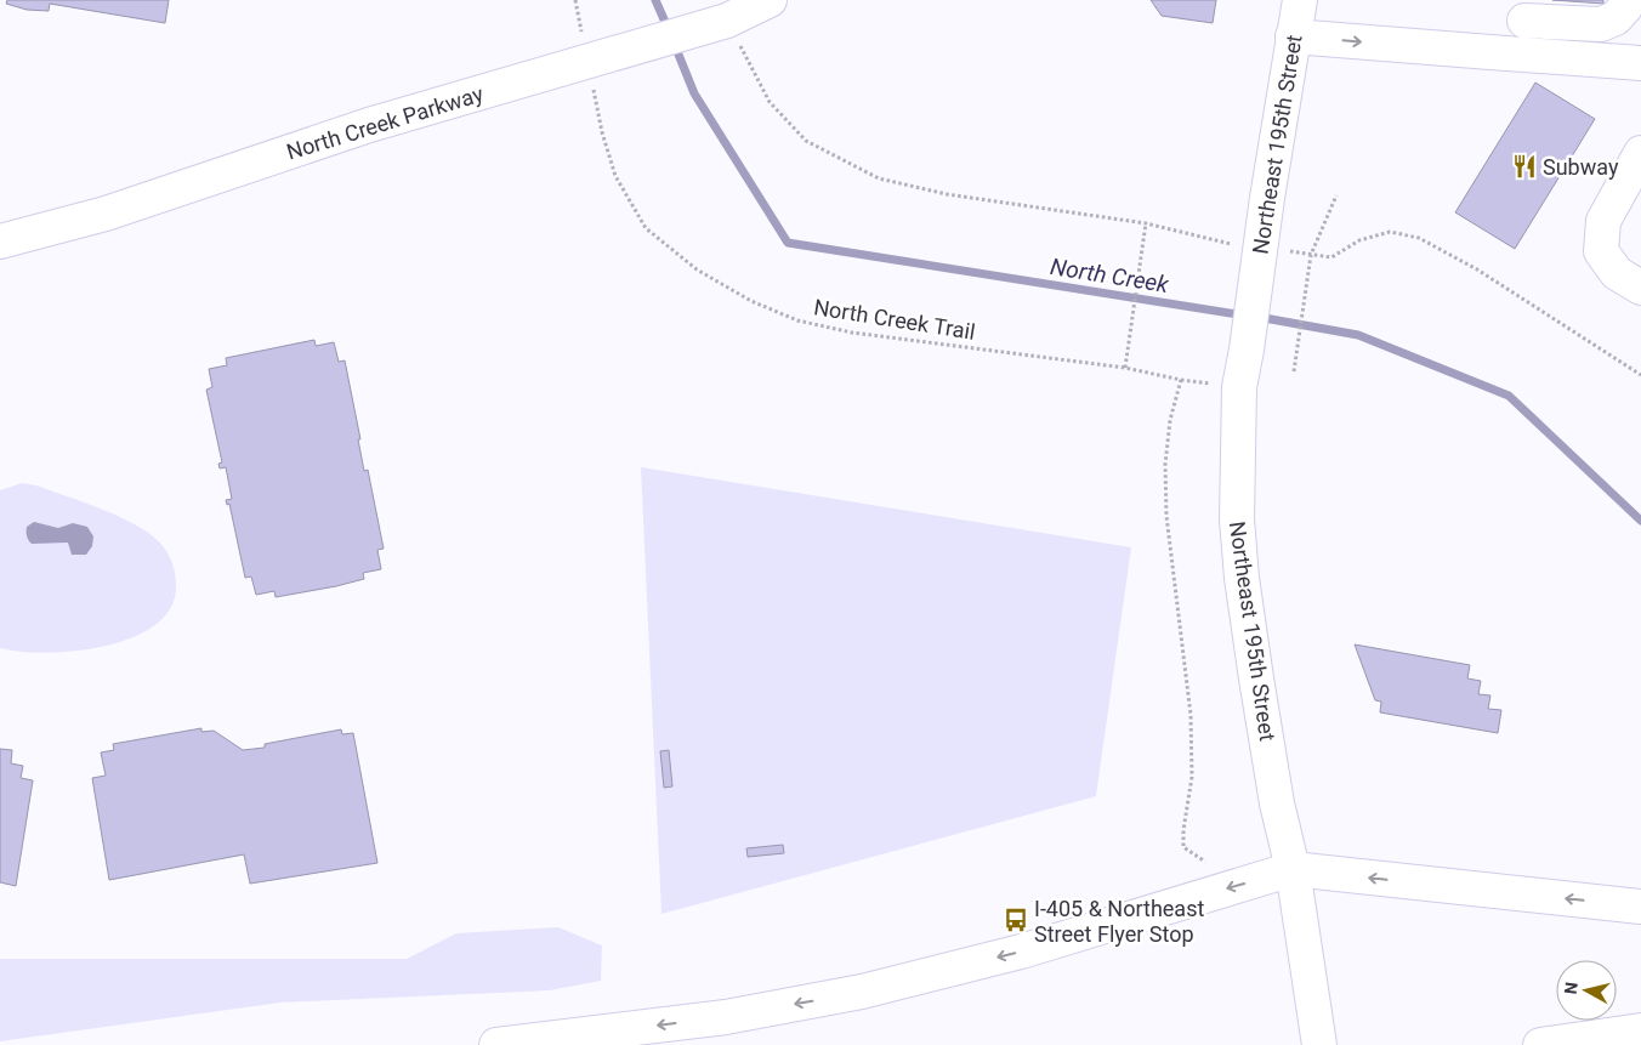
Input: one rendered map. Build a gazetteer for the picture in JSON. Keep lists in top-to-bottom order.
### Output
{
  "streets": {
    "main road": ["North Creek Parkway", "Northeast 195th Street"],
    "path": ["North Creek Trail"]
  },
  "crossings": [
    ["North Creek Parkway", "North Creek Trail"]
  ],
  "water": ["North Creek"],
  "places": {
    "restaurant": ["Subway"],
    "bus stop": ["I-405 & Northeast Street Flyer Stop"]
  },
  "north": "left"
}
